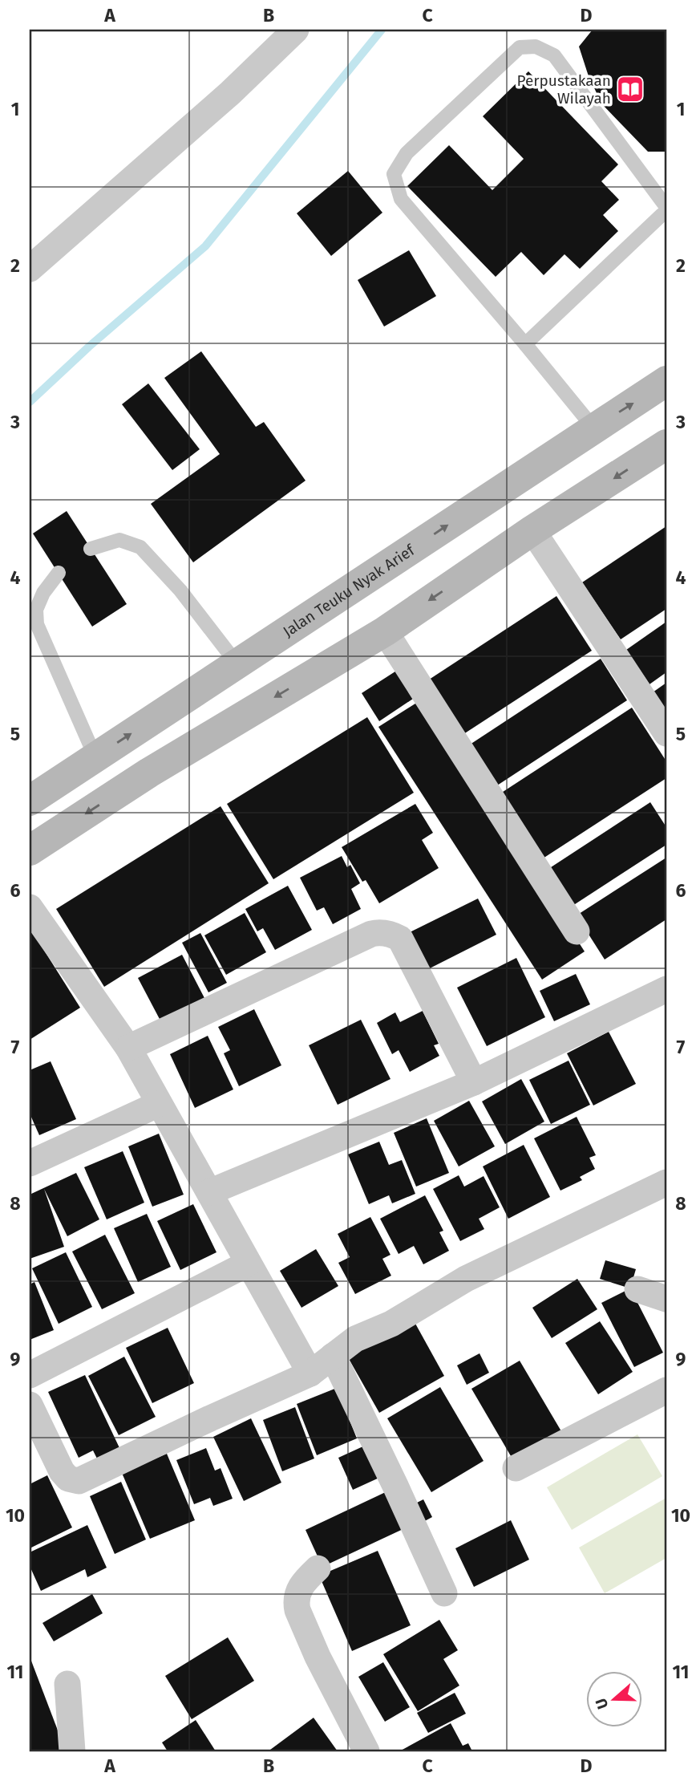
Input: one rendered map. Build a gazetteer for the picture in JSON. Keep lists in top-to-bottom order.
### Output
{
  "streets": {
    "main road": ["Jalan Teuku Nyak Arief"]
  },
  "places": {
    "library": ["Perpustakaan Wilayah"]
  },
  "north": "left",
  "grid": {
    "columns": [
      "A",
      "B",
      "C",
      "D"
    ],
    "rows": [
      "1",
      "2",
      "3",
      "4",
      "5",
      "6",
      "7",
      "8",
      "9",
      "10",
      "11"
    ]
  }
}
